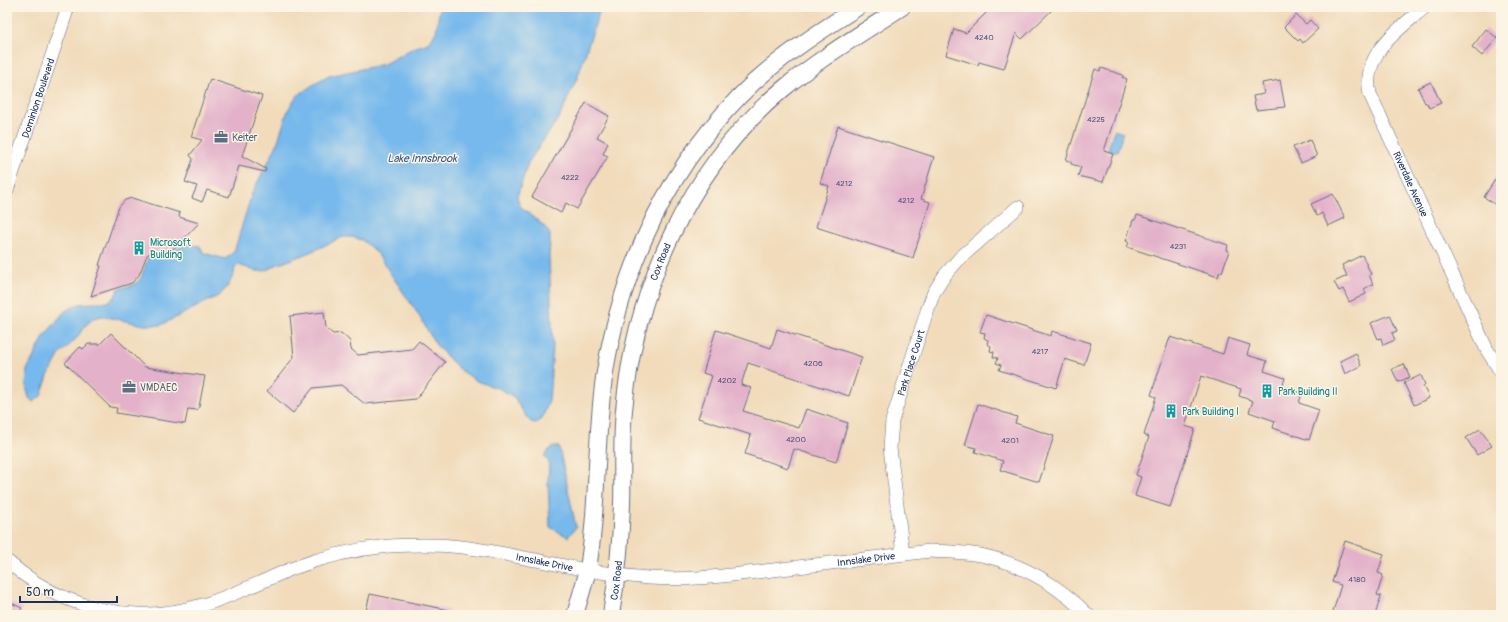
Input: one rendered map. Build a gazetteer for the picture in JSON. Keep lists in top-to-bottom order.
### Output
{
  "streets": {
    "main road": ["Cox Road"],
    "street": [
      "Dominion Boulevard",
      "Riverdale Avenue",
      "Park Place Court",
      "Innslake Drive"
    ]
  },
  "crossings": [
    ["Cox Road", "Innslake Drive"],
    ["Park Place Court", "Innslake Drive"]
  ],
  "water": ["Lake Innsbrook"],
  "places": {
    "office": ["Keiter", "VMDAEC"],
    "building": ["Microsoft Building", "Park Building II", "Park Building I"]
  },
  "house_numbers": [
    "4240",
    "4225",
    "4222",
    "4212",
    "4212",
    "4231",
    "4217",
    "4206",
    "4202",
    "4200",
    "4201",
    "4180"
  ],
  "scale_bar": "50 m"
}
